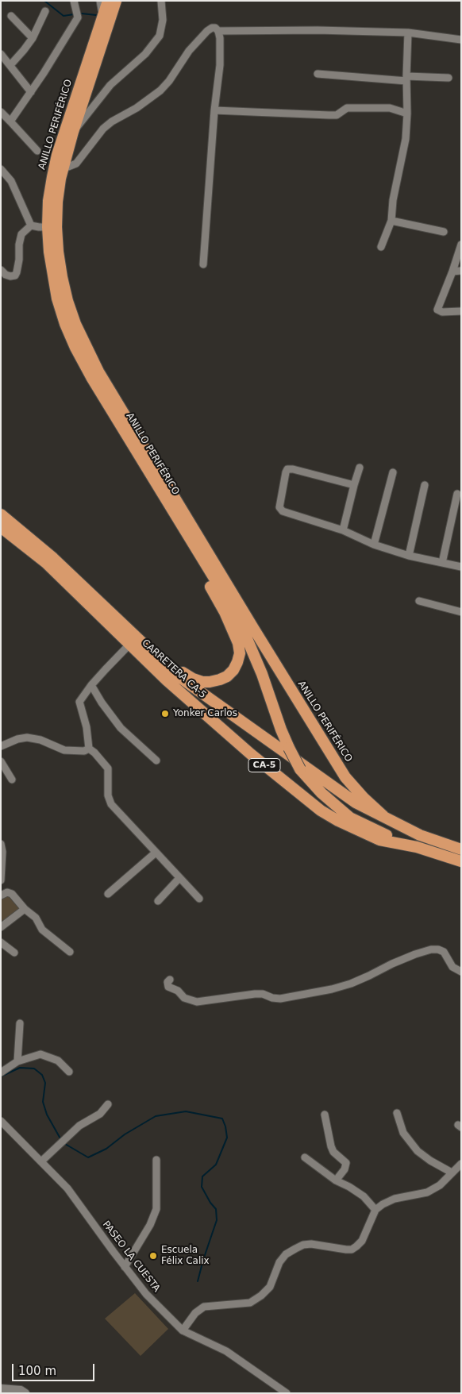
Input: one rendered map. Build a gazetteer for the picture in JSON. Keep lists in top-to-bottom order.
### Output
{
  "streets": {
    "highway": ["ANILLO PERIFÉRICO", "CARRETERA CA-5", "CA-5"],
    "street": ["PASEO LA CUESTA"]
  },
  "crossings": [
    ["ANILLO PERIFÉRICO", "CARRETERA CA-5"],
    ["CARRETERA CA-5", "CA-5"]
  ],
  "places": ["Yonker Carlos", "Escuela Félix Calix"],
  "scale_bar": "100 m"
}
